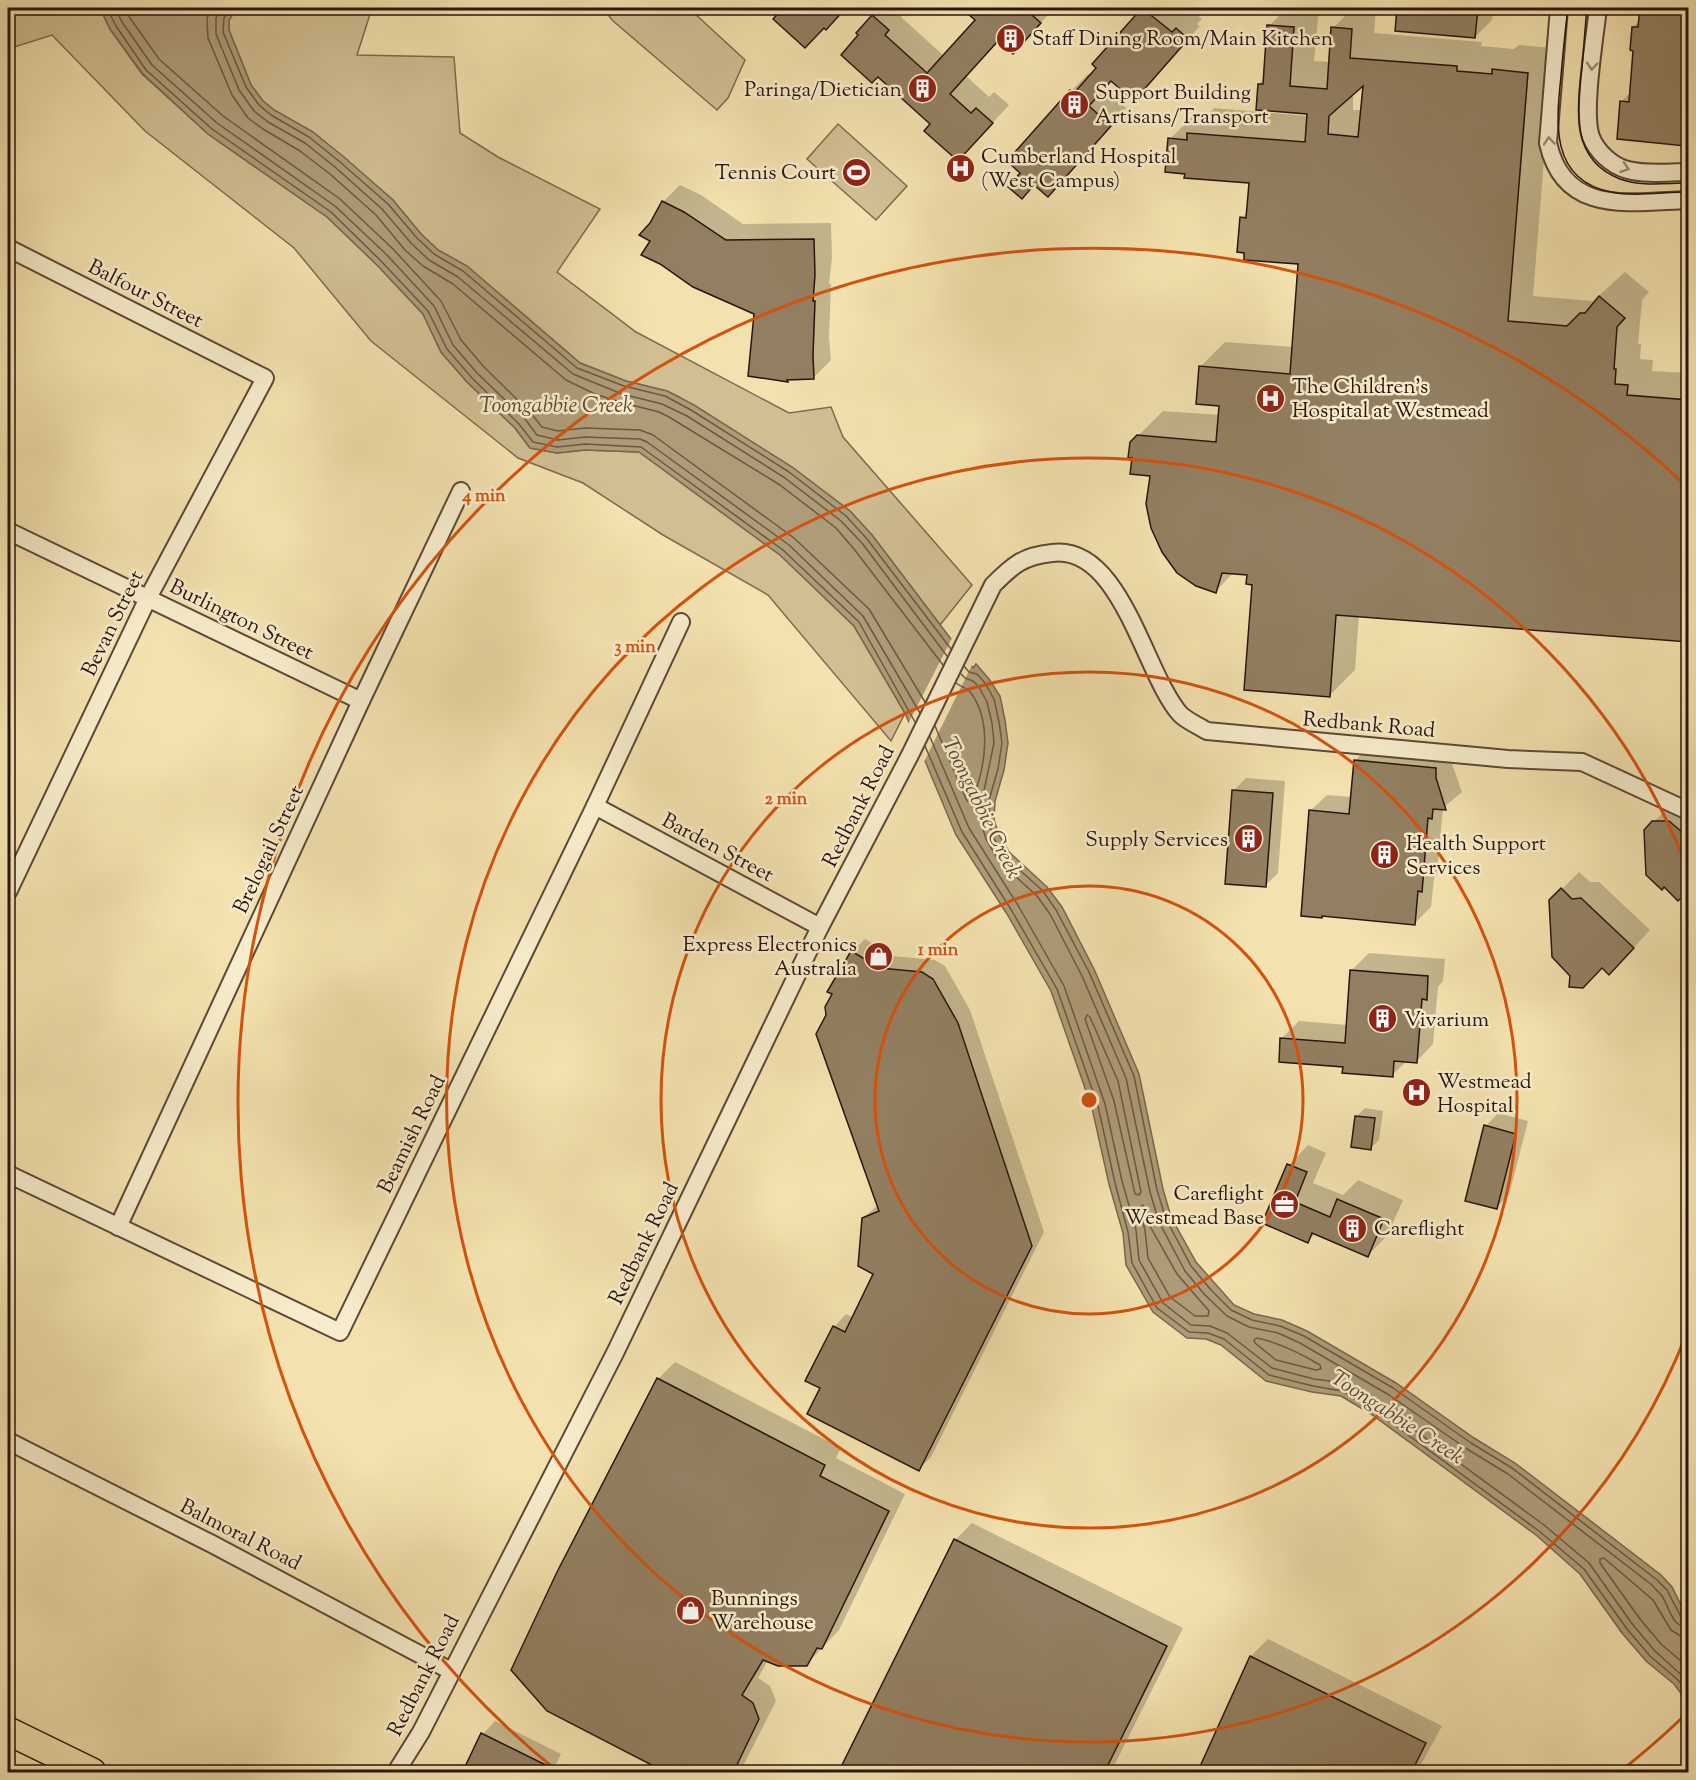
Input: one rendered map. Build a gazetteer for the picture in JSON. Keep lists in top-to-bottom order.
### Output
{
  "streets": {
    "street": [
      "Balfour Street",
      "Burlington Street",
      "Bevan Street",
      "Redbank Road",
      "Barden Street",
      "Brelogail Street",
      "Beamish Road",
      "Balmoral Road"
    ]
  },
  "crossings": [
    ["Balfour Street", "Bevan Street"],
    ["Burlington Street", "Bevan Street"],
    ["Burlington Street", "Brelogail Street"],
    ["Redbank Road", "Barden Street"],
    ["Redbank Road", "Balmoral Road"],
    ["Barden Street", "Beamish Road"],
    ["Brelogail Street", "Beamish Road"]
  ],
  "water": ["Toongabbie Creek"],
  "places": {
    "building": [
      "Staff Dining Room/Main Kitchen",
      "Paringa/Dietician",
      "Support Building Artisans/Transport",
      "Supply Services",
      "Health Support Services",
      "Vivarium",
      "Careflight"
    ],
    "hospital": ["Cumberland Hospital (West Campus)", "The Children's Hospital at Westmead", "Westmead Hospital"],
    "sports": ["Tennis Court"],
    "shop": ["Express Electronics Australia", "Bunnings Warehouse"],
    "office": ["Careflight Westmead Base"]
  },
  "rings": [
    "4 min",
    "3 min",
    "2 min",
    "1 min"
  ]
}
